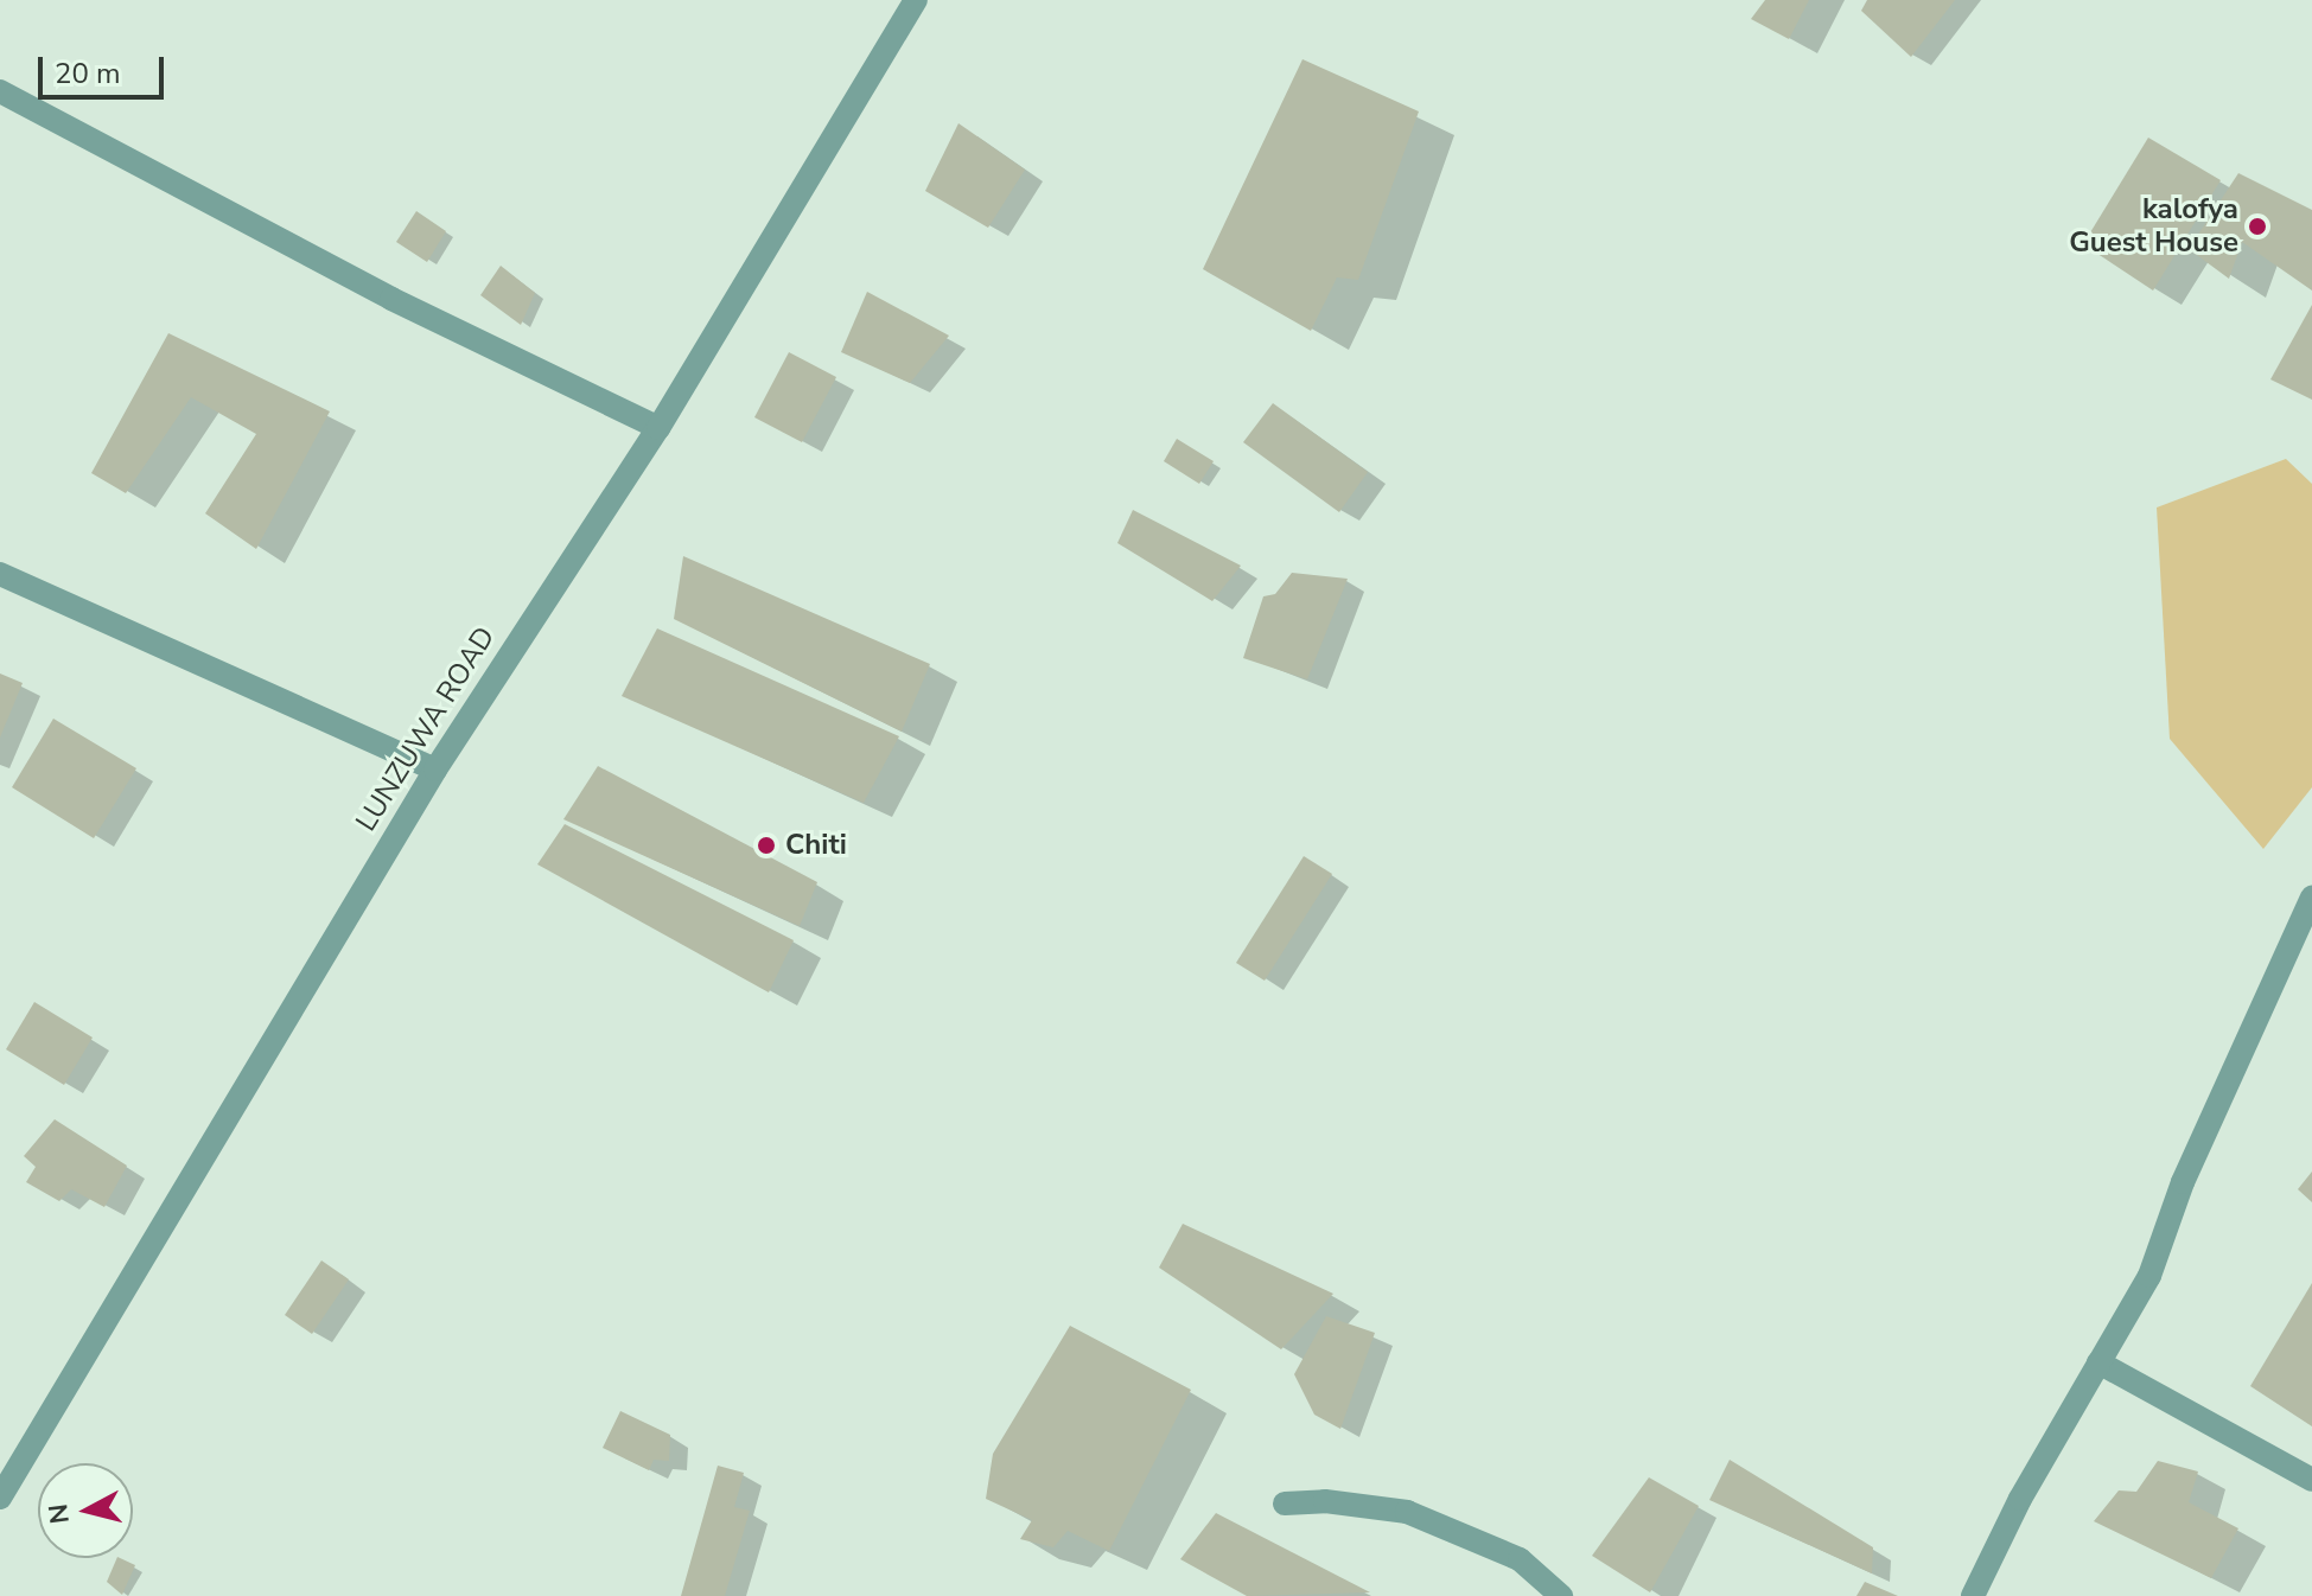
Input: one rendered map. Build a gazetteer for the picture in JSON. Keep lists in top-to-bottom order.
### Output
{
  "streets": {
    "street": ["LUNZUWA ROAD"]
  },
  "places": ["kalofya Guest House", "Chiti"],
  "scale_bar": "20 m",
  "north": "left"
}
